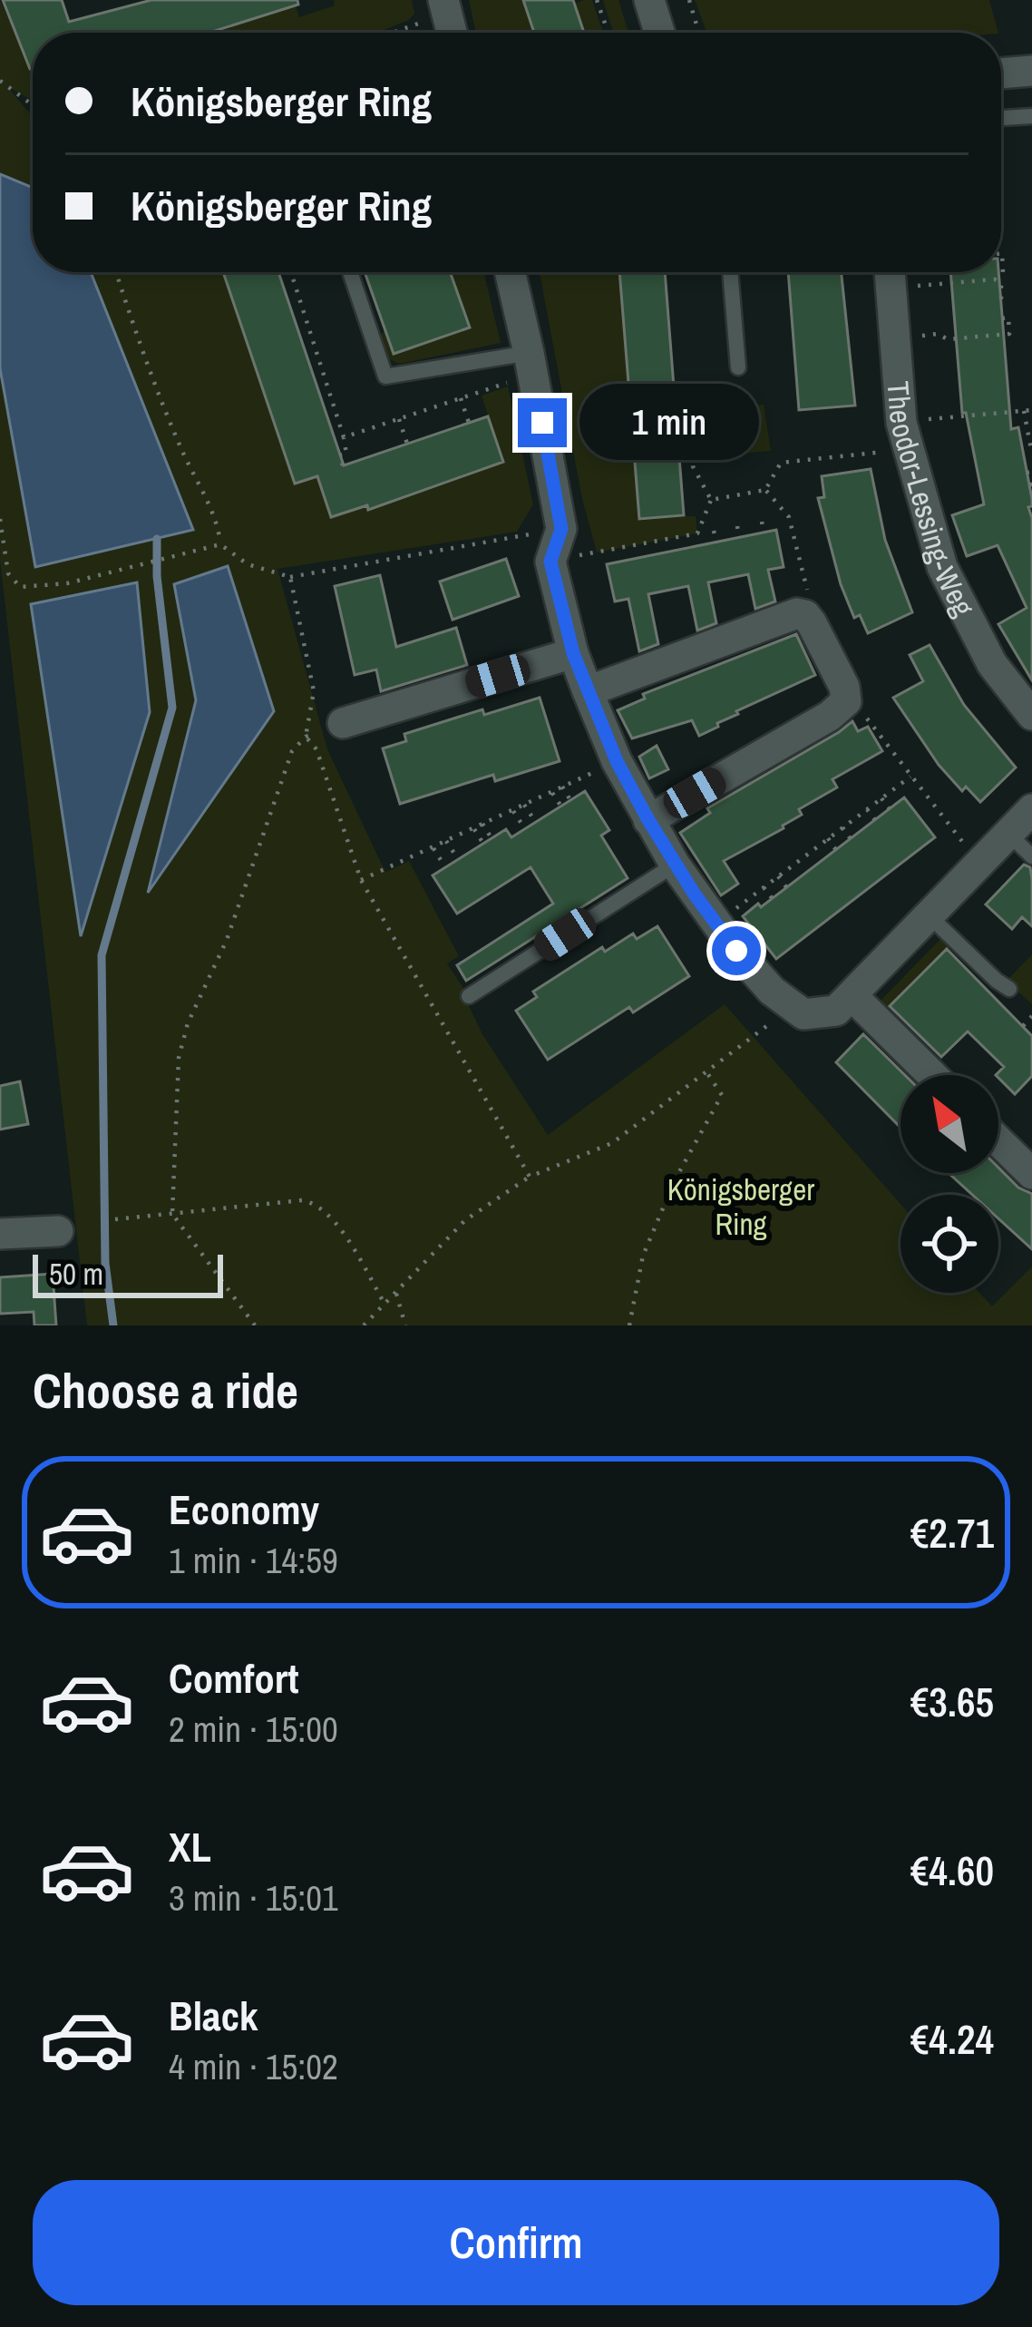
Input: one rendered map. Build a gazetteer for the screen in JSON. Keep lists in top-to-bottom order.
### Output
{
  "streets": {
    "street": ["Theodor-Lessing-Weg"]
  },
  "parks": ["Königsberger Ring"],
  "scale_bar": "50 m",
  "north": "top left",
  "page": {
    "banner": ["Königsberger Ring", "Königsberger Ring"],
    "bubble": "1 min",
    "scale": "50 m",
    "heading": "Choose a ride",
    "list": [
      {
        "name": "Economy",
        "note": "1 min · 14:59",
        "value": "€2.71"
      },
      {
        "name": "Comfort",
        "note": "2 min · 15:00",
        "value": "€3.65"
      },
      {
        "name": "XL",
        "note": "3 min · 15:01",
        "value": "€4.60"
      },
      {
        "name": "Black",
        "note": "4 min · 15:02",
        "value": "€4.24"
      }
    ],
    "buttons": "Confirm"
  }
}
